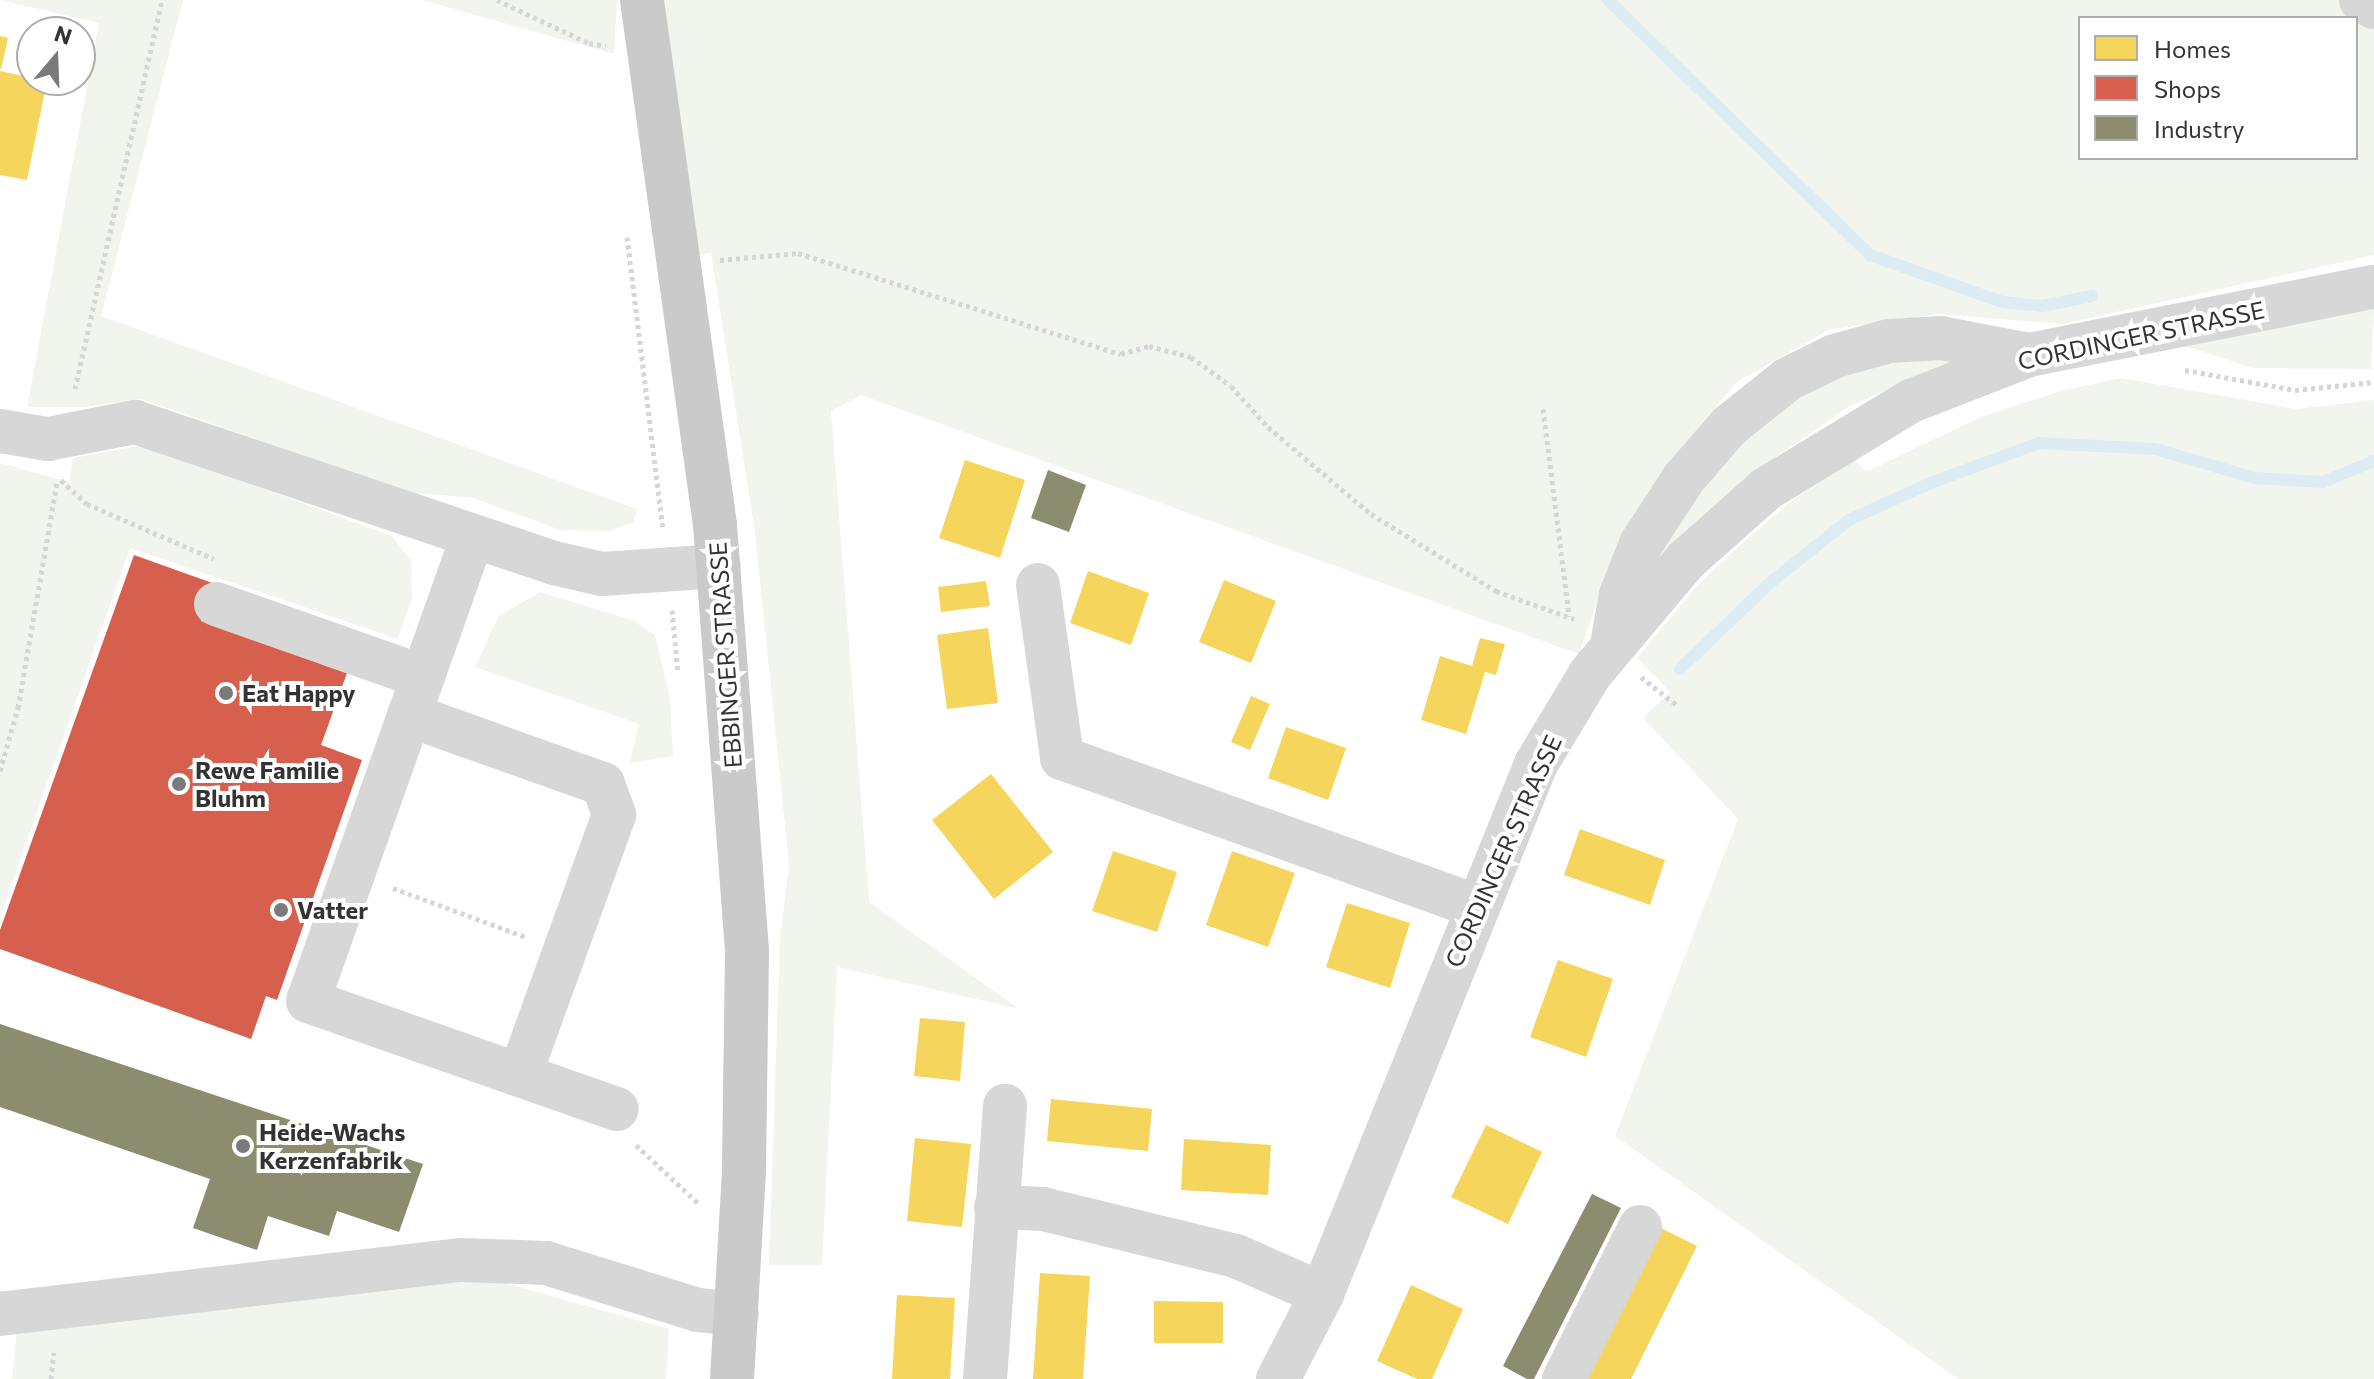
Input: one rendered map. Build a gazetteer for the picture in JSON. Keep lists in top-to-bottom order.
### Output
{
  "streets": {
    "main road": ["EBBINGER STRASSE"],
    "street": ["CORDINGER STRASSE"]
  },
  "places": [
    "Eat Happy",
    "Rewe Familie Bluhm",
    "Vatter",
    "Heide-Wachs Kerzenfabrik"
  ],
  "legend": ["Homes", "Shops", "Industry"],
  "north": "top"
}
